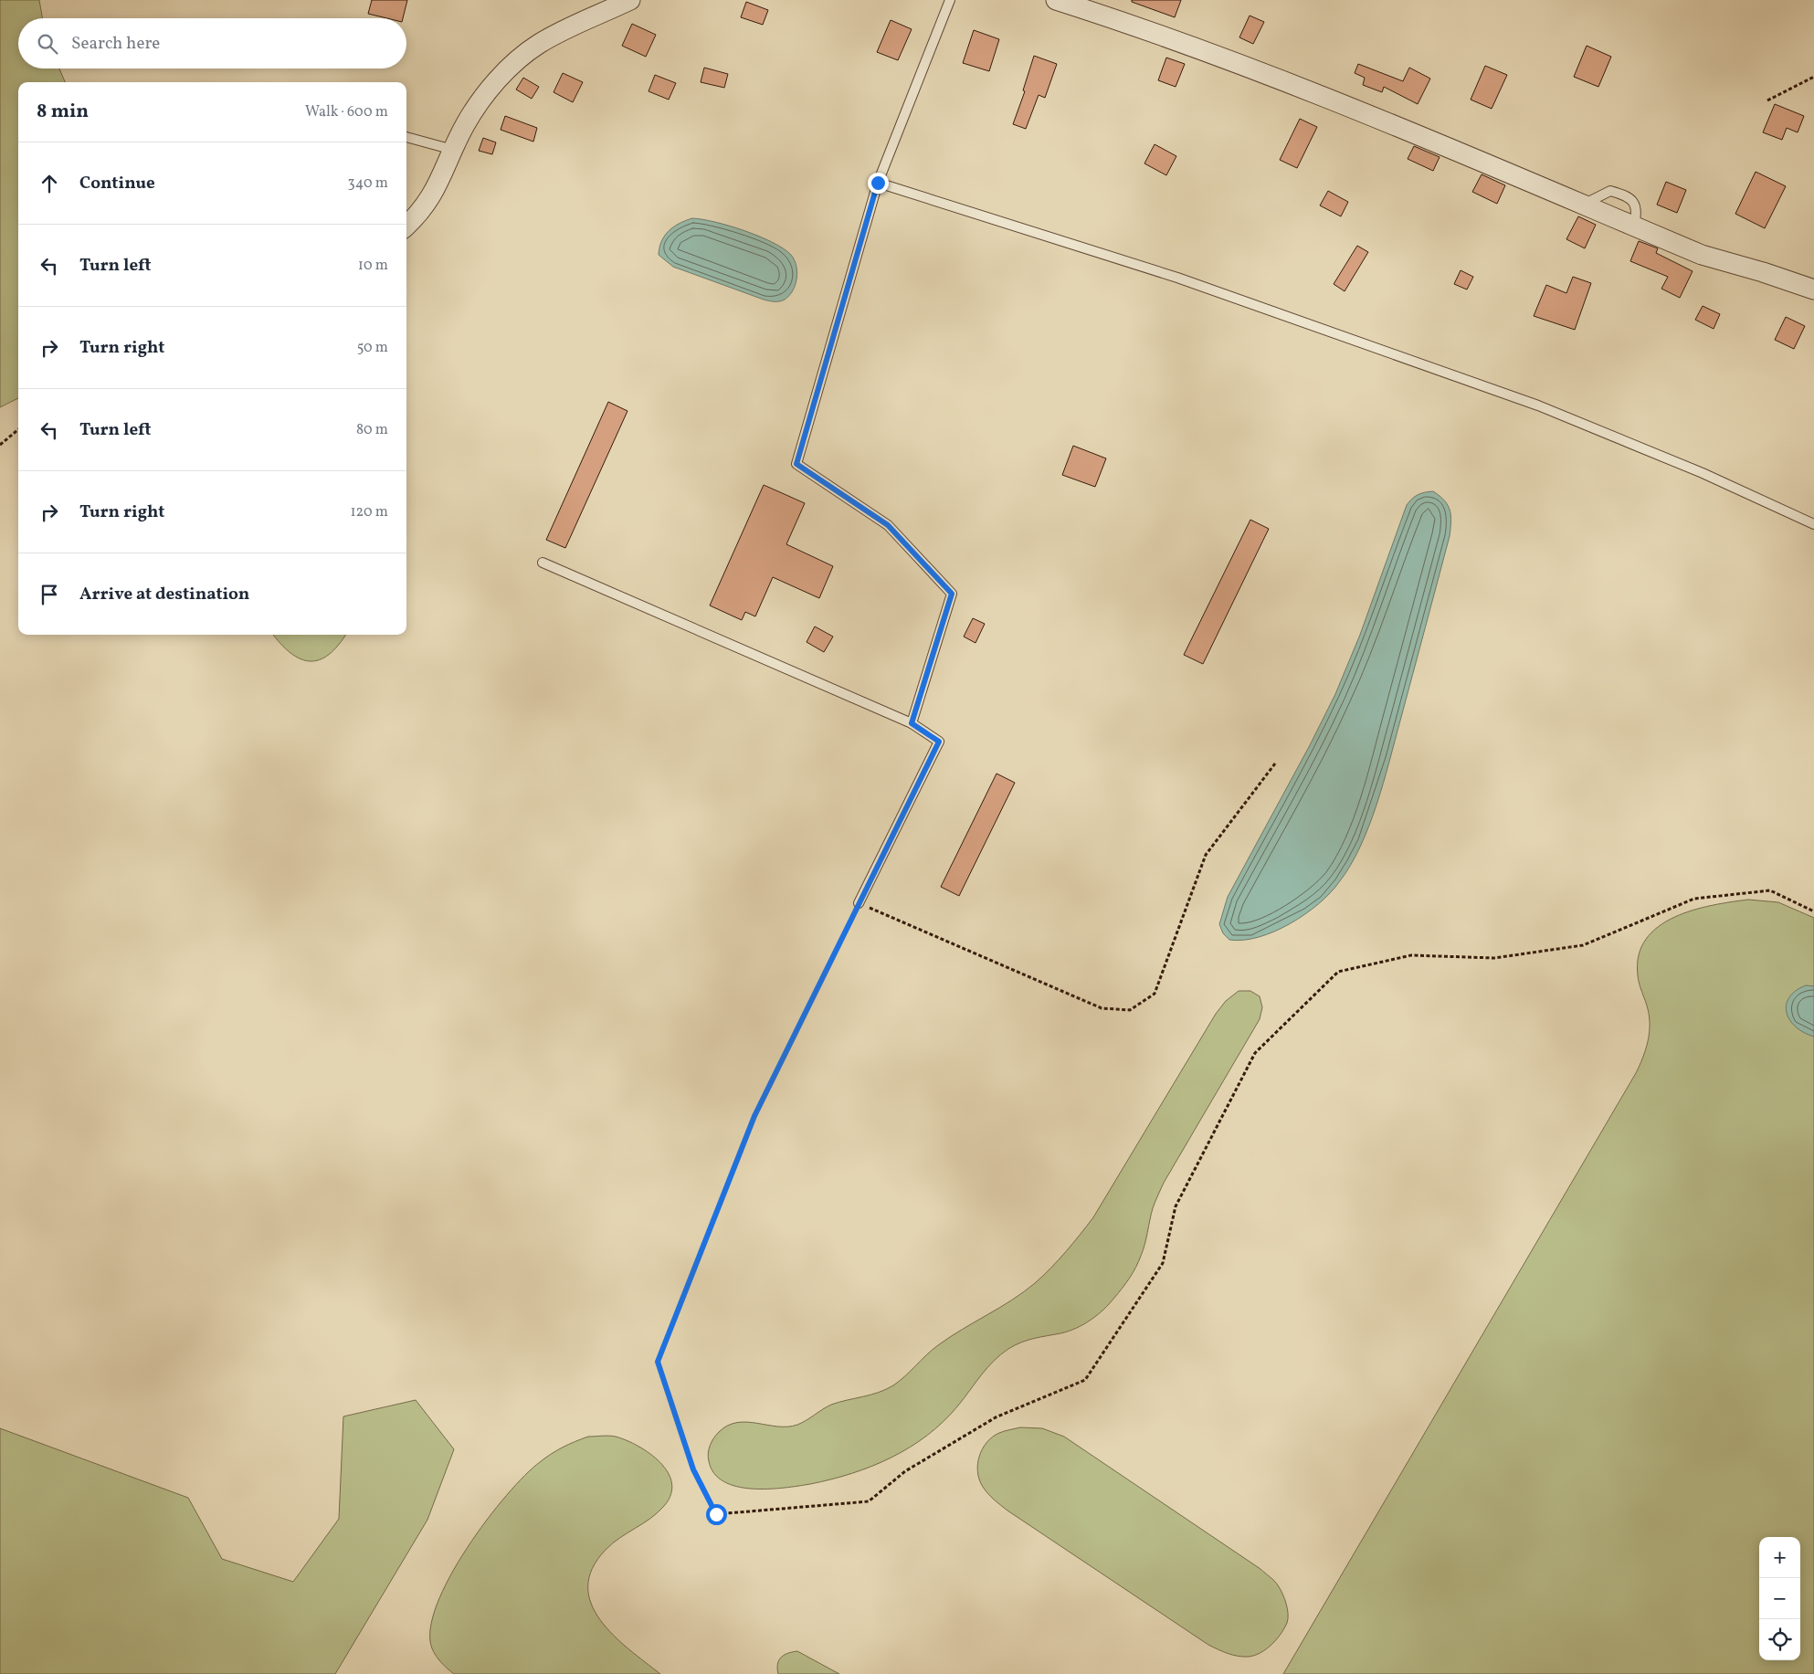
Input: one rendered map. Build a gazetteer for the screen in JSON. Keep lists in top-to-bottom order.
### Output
{
  "page": {
    "search": "Search here",
    "heading": ["8 min", "Walk · 600 m"],
    "list": [
      ["Continue", "340 m"],
      ["Turn left", "10 m"],
      ["Turn right", "50 m"],
      ["Turn left", "80 m"],
      ["Turn right", "120 m"],
      "Arrive at destination"
    ],
    "map_buttons": ["+", "−"]
  }
}
